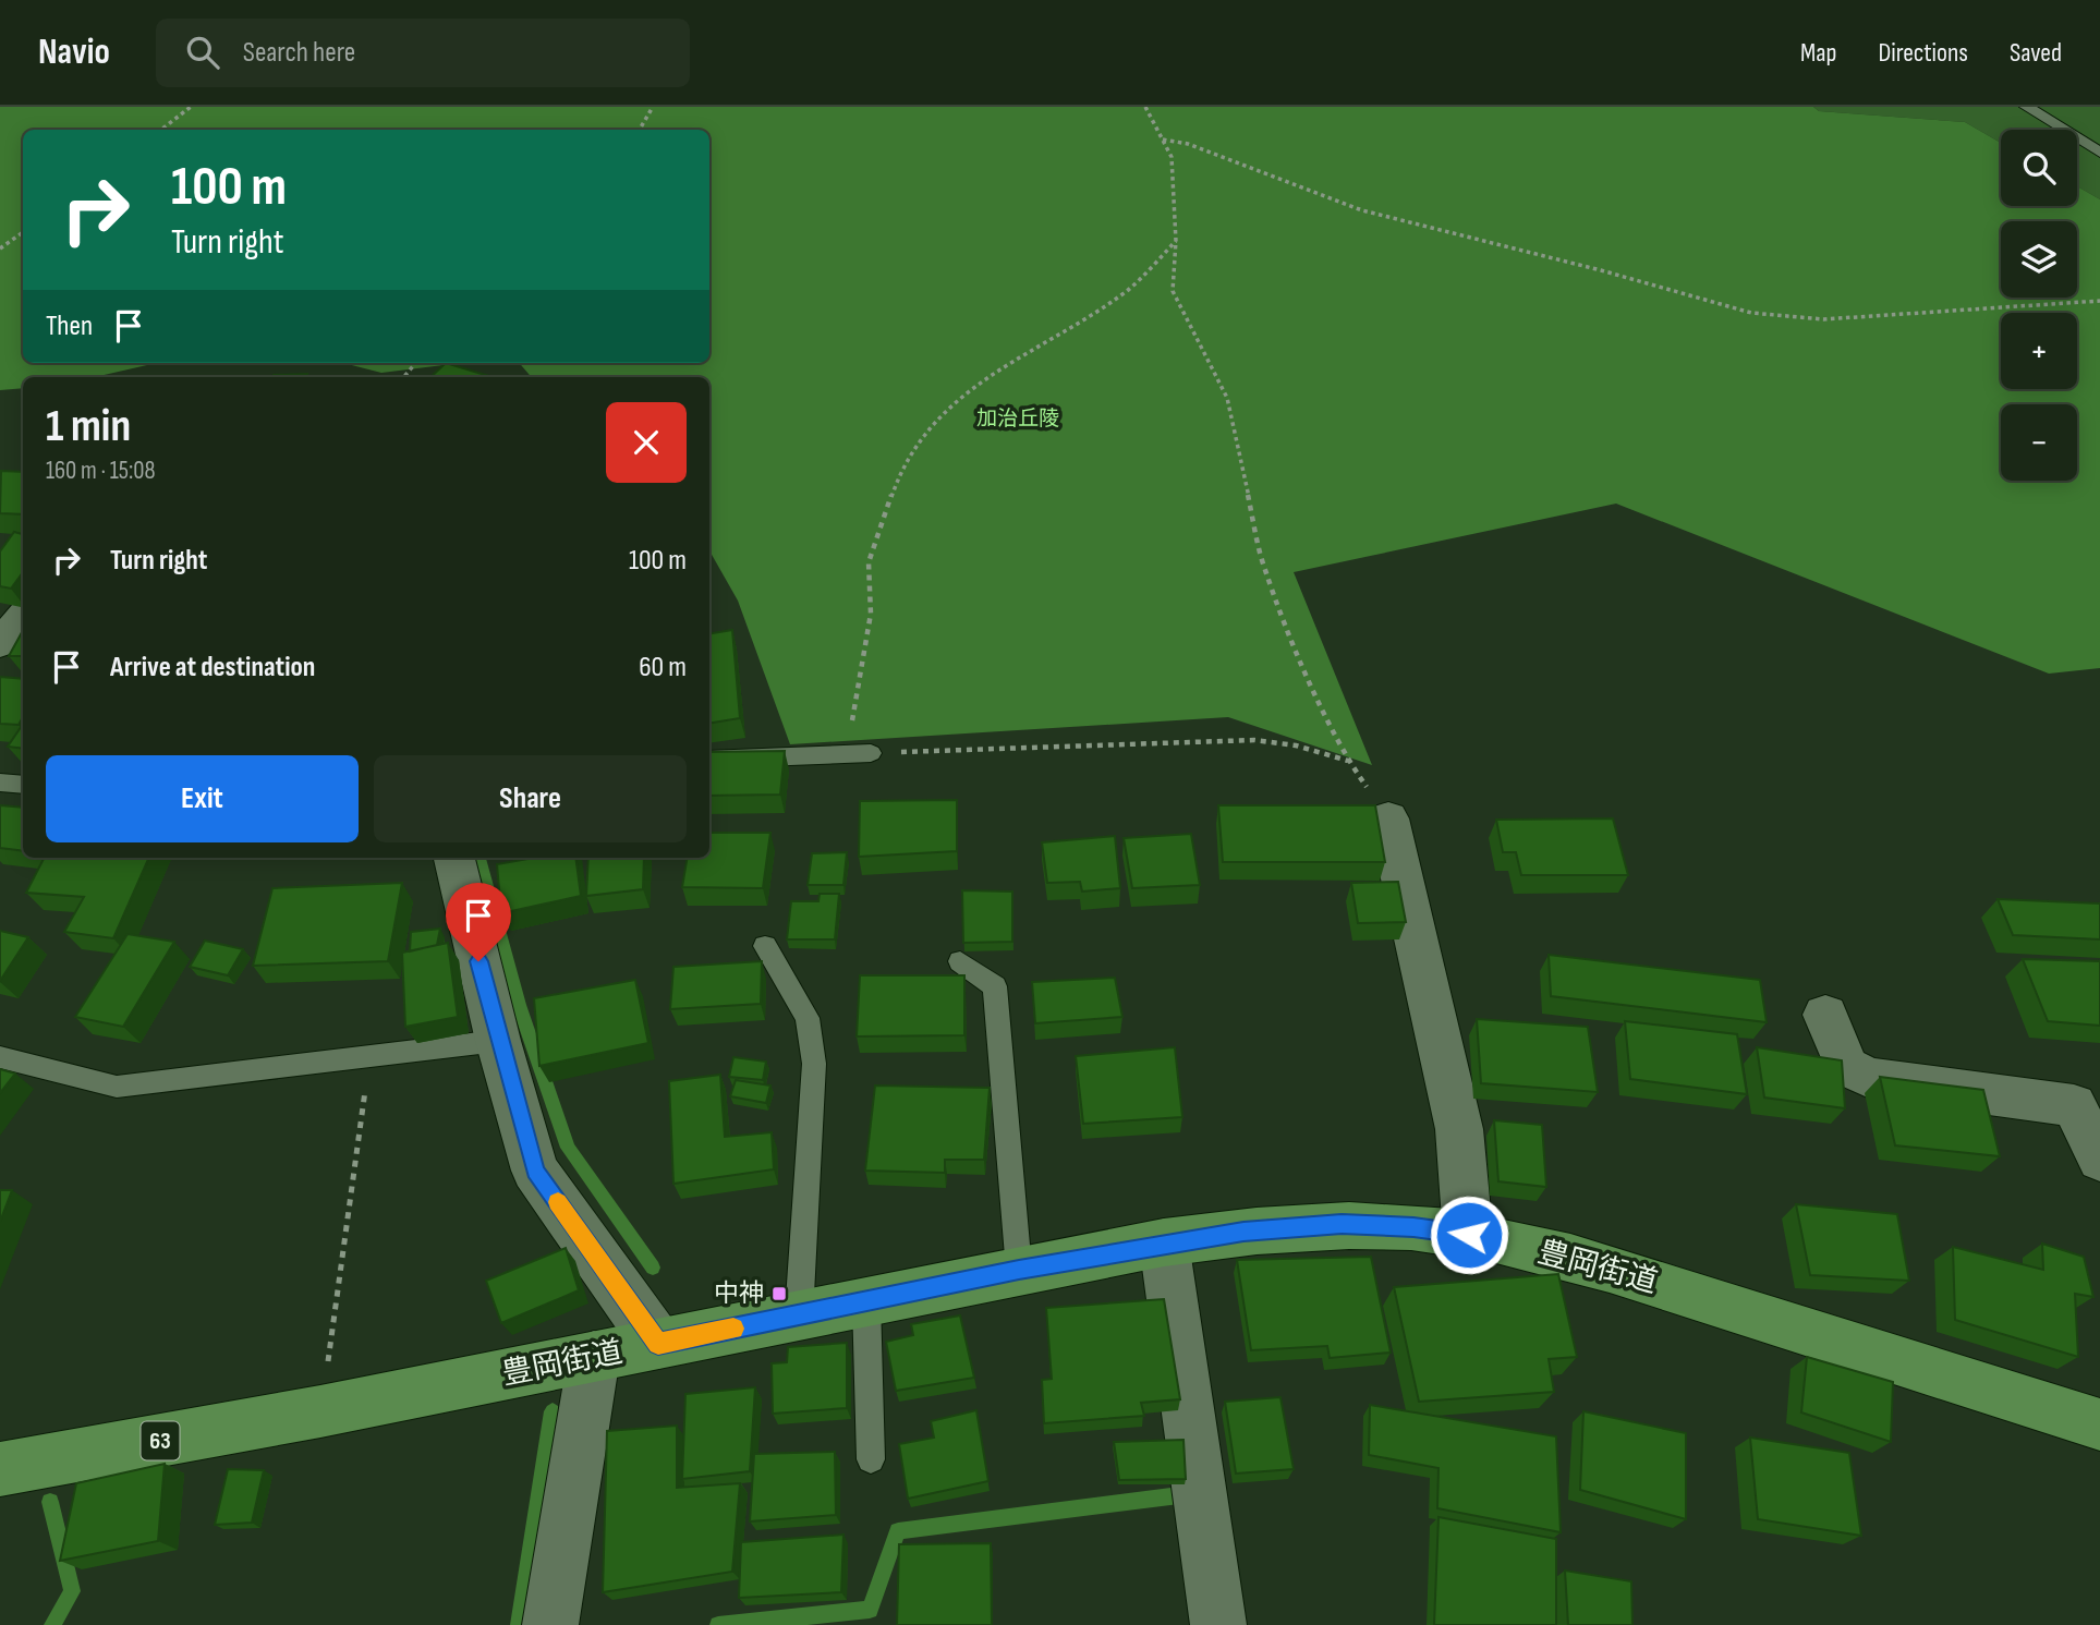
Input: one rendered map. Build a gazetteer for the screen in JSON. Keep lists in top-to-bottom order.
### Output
{
  "streets": {
    "main road": ["豊岡街道", "63"]
  },
  "parks": ["加治丘陵"],
  "places": {
    "transit": ["中神"]
  },
  "page": {
    "header": "Navio",
    "search": "Search here",
    "nav": ["Map", "Directions", "Saved"],
    "map_buttons": ["+", "−"],
    "turn": ["100 m", "Turn right"],
    "then": "Then",
    "heading": ["1 min", "160 m · 15:08"],
    "list": [
      {
        "name": "Turn right",
        "value": "100 m"
      },
      {
        "name": "Arrive at destination",
        "value": "60 m"
      }
    ],
    "buttons": ["Exit", "Share"]
  }
}
